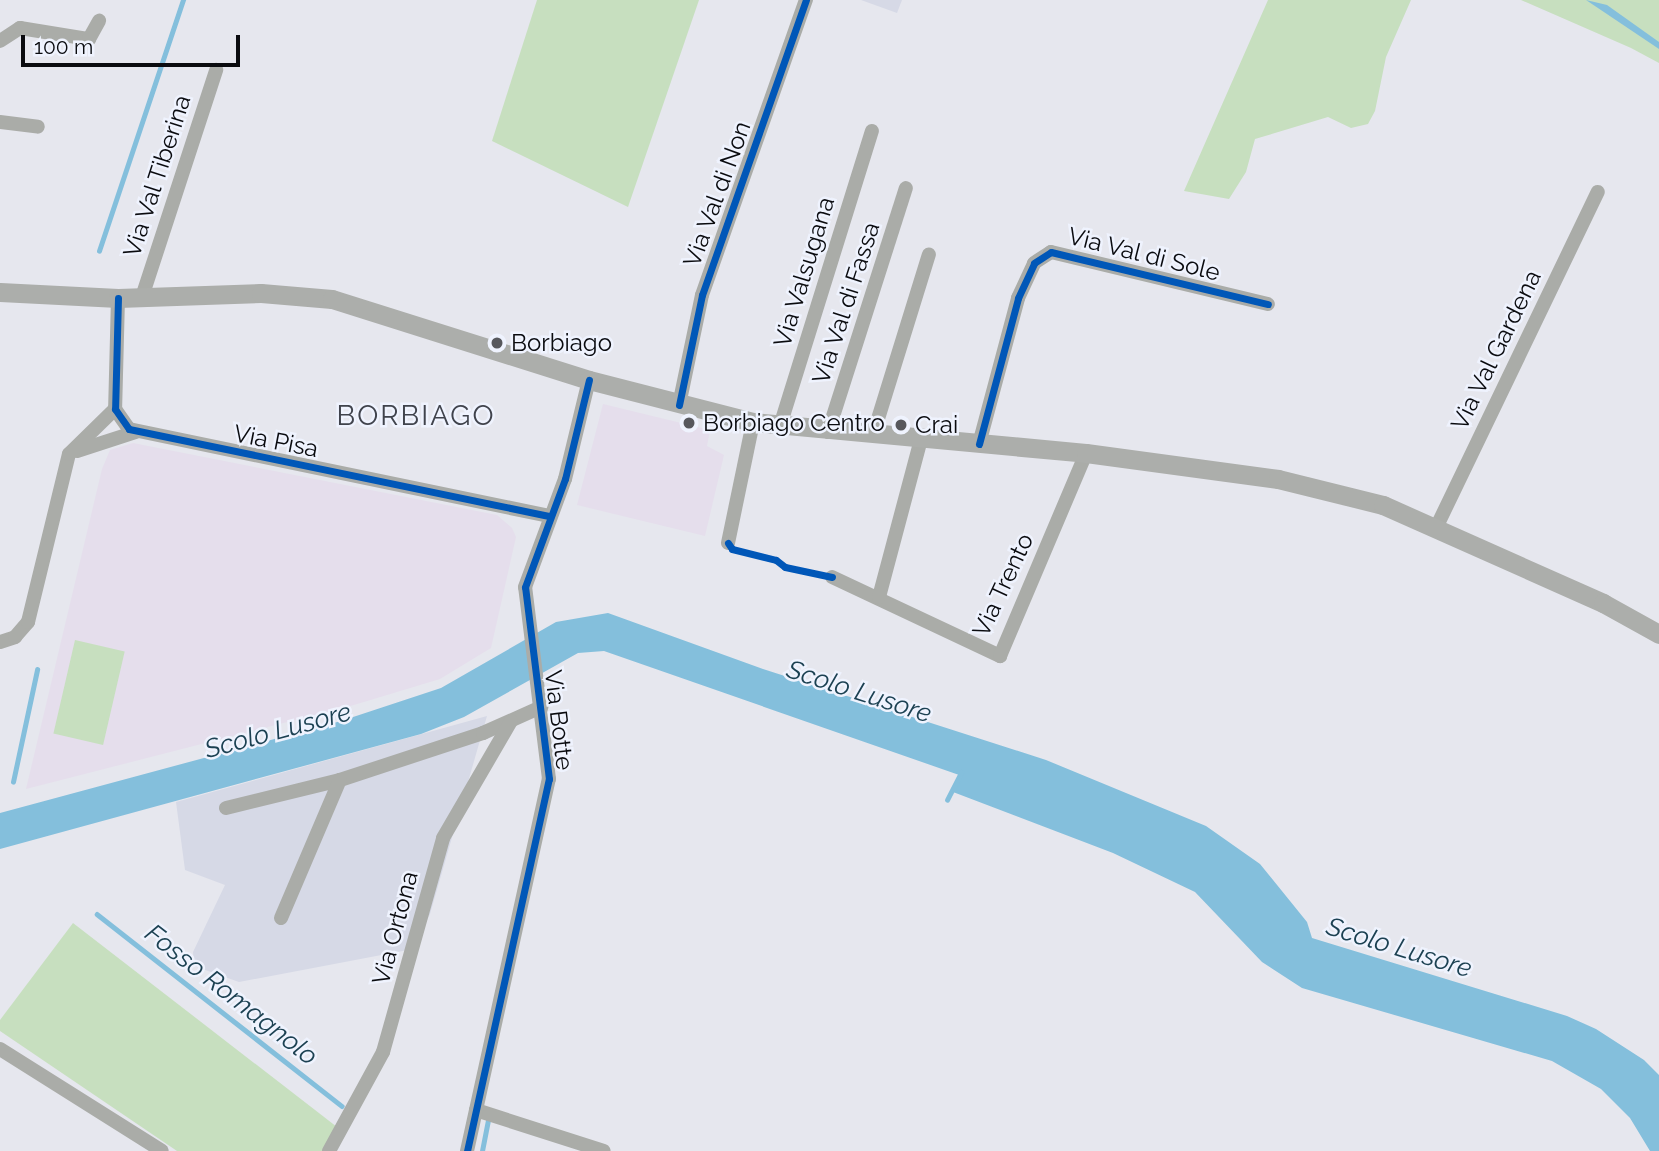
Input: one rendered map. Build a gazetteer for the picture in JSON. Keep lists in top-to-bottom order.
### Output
{
  "streets": {
    "street": [
      "Via Val Tiberina",
      "Via Val di Non",
      "Via Val di Sole",
      "Via Valsugana",
      "Via Val di Fassa",
      "Via Val Gardena",
      "Via Pisa",
      "Via Trento",
      "Via Botte",
      "Via Ortona"
    ]
  },
  "crossings": [
    ["Via Pisa", "Via Botte"]
  ],
  "districts": ["BORBIAGO"],
  "water": ["Scolo Lusore", "Fosso Romagnolo"],
  "places": ["Borbiago", "Borbiago Centro", "Crai"],
  "scale_bar": "100 m"
}
